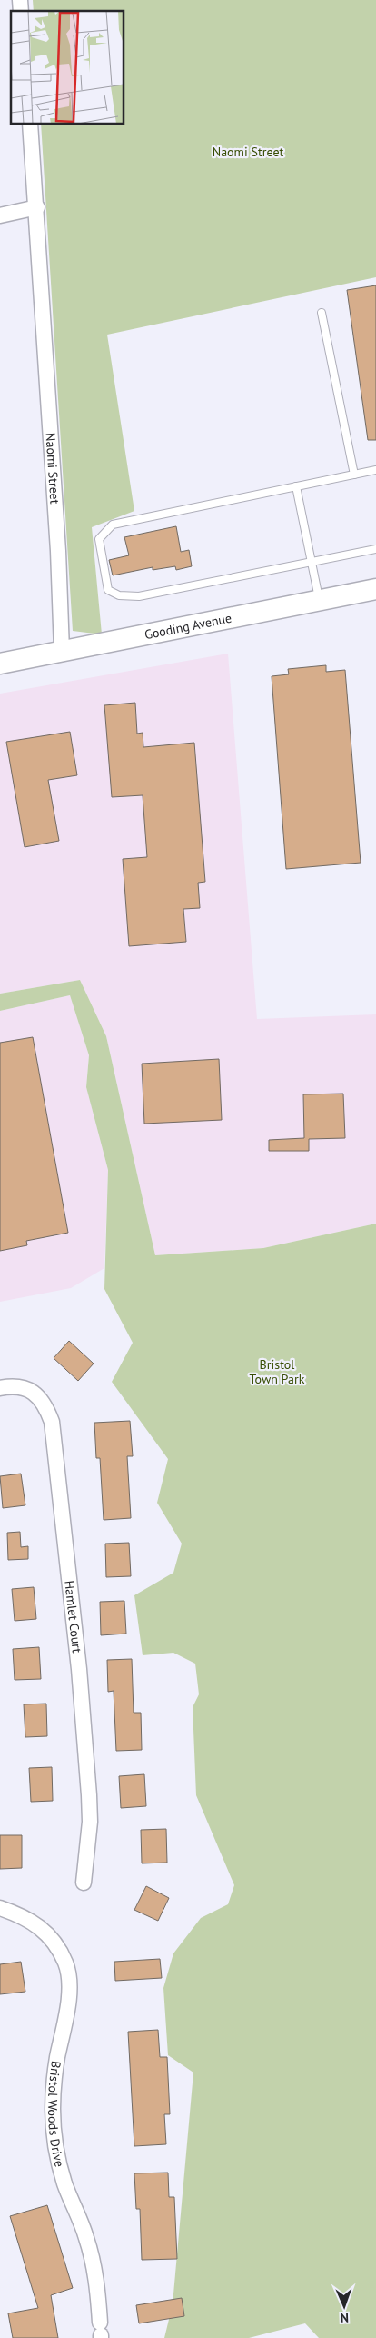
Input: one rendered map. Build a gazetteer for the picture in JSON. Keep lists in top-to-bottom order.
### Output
{
  "streets": {
    "main road": ["Gooding Avenue"],
    "street": ["Naomi Street", "Hamlet Court", "Bristol Woods Drive"]
  },
  "crossings": [
    ["Naomi Street", "Gooding Avenue"]
  ],
  "parks": ["Naomi Street", "Bristol Town Park"],
  "north": "bottom"
}
